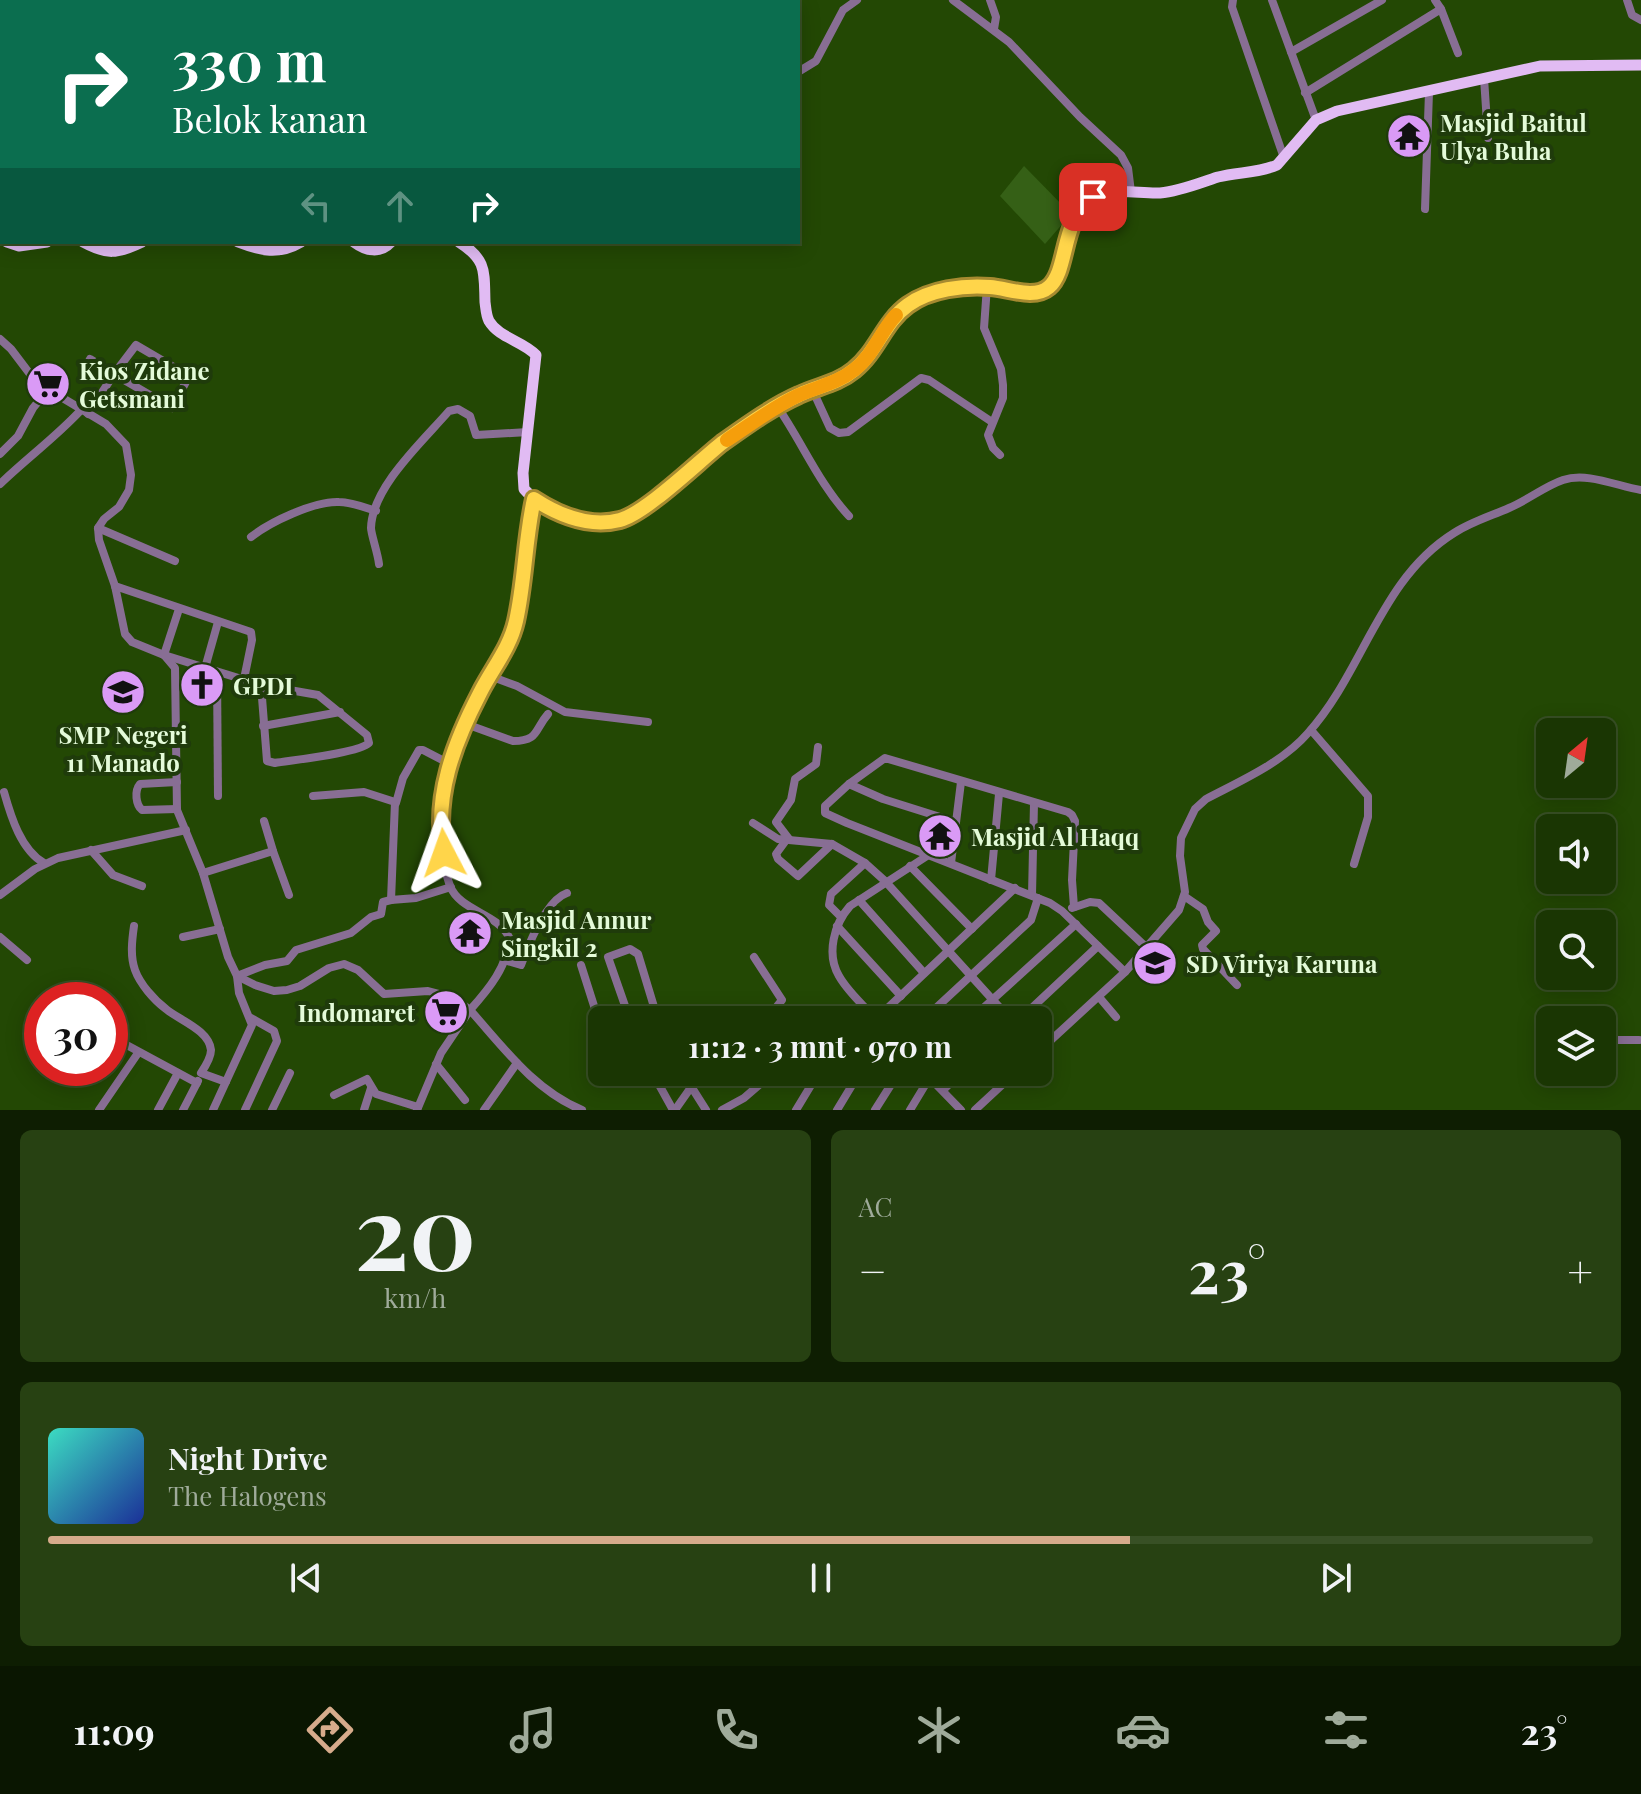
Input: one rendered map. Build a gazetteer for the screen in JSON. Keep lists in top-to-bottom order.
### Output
{
  "places": {
    "temple": ["Masjid Baitul Ulya Buha", "Masjid Al Haqq", "Masjid Annur Singkil 2"],
    "supermarket": ["Kios Zidane Getsmani", "Indomaret"],
    "church": ["GPDI"],
    "school or university": ["SMP Negeri 11 Manado", "SD Viriya Karuna"]
  },
  "north": "top right",
  "page": {
    "turn": ["330 m", "Belok kanan"],
    "limit": "30",
    "trip": "11:12 · 3 mnt · 970 m",
    "tile": [
      ["20", "km/h"],
      "AC"
    ],
    "heat": ["−", "23°", "+"],
    "song": ["Night Drive", "The Halogens"],
    "tabs": ["11:09", "23°"]
  }
}
